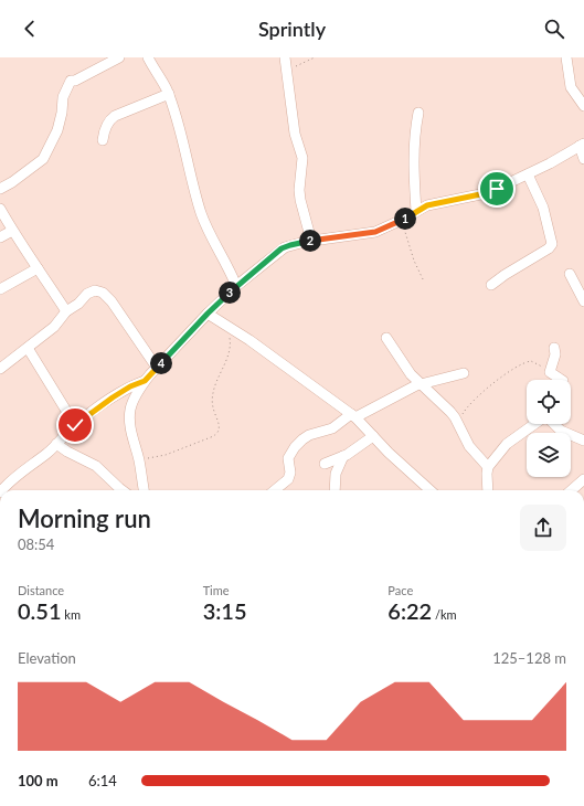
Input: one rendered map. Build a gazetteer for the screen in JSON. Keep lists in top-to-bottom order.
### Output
{
  "page": {
    "header": "Sprintly",
    "pins": [
      "1",
      "2",
      "3",
      "4"
    ],
    "heading": ["Morning run", "08:54"],
    "stats": [
      ["Distance", "0.51 km"],
      ["Time", "3:15"],
      ["Pace", "6:22 /km"]
    ],
    "chart": ["Elevation", "125–128 m"],
    "list": [
      {
        "name": "100 m",
        "note": "6:14"
      }
    ]
  }
}
